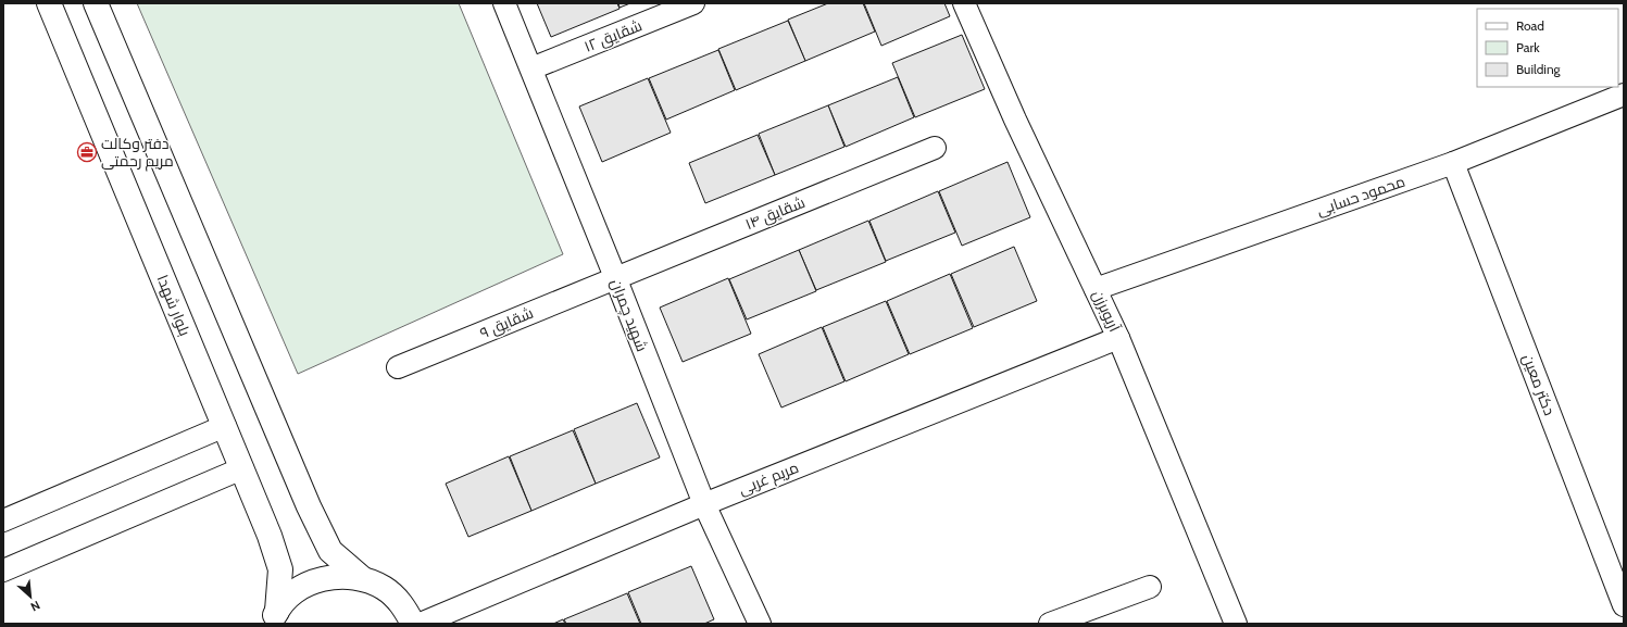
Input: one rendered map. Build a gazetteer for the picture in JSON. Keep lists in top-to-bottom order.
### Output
{
  "streets": {
    "street": [
      "شقایق ۱۲",
      "محمود حسابی",
      "شقایق ۱۴",
      "بلوار شهدا",
      "آریوبرزن",
      "شهید چمران",
      "شقایق ۹",
      "دکتر معین",
      "مریم غربی"
    ]
  },
  "crossings": [
    ["شقایق ۱۲", "شهید چمران"],
    ["محمود حسابی", "آریوبرزن"],
    ["محمود حسابی", "دکتر معین"],
    ["شقایق ۱۴", "شهید چمران"],
    ["شقایق ۱۴", "شقایق ۹"],
    ["آریوبرزن", "مریم غربی"],
    ["شهید چمران", "شقایق ۹"],
    ["شهید چمران", "مریم غربی"]
  ],
  "places": {
    "office": ["دفتر وکالت مریم رحمتی"]
  },
  "legend": ["Road", "Park", "Building"],
  "north": "bottom right"
}
